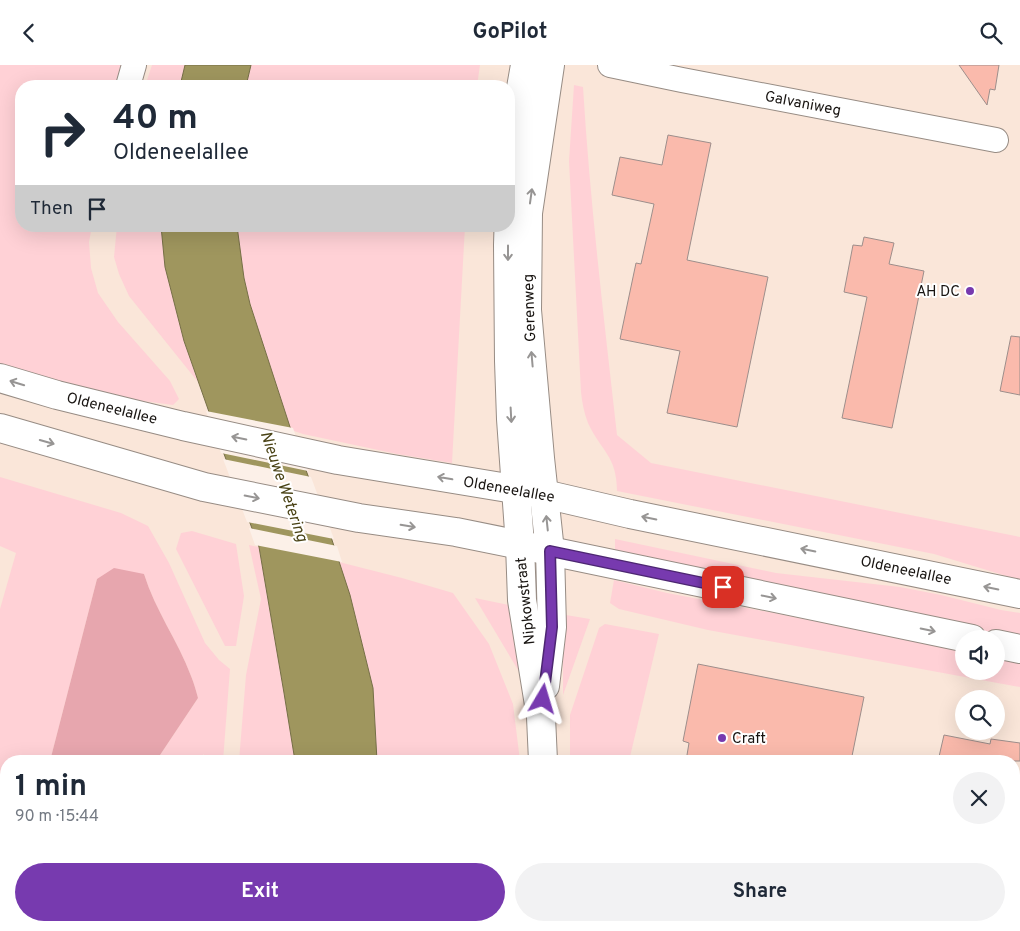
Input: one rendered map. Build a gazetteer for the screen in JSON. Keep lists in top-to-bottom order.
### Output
{
  "streets": {
    "main road": ["Gerenweg", "Oldeneelallee", "Nipkowstraat"],
    "street": ["Galvaniweg"]
  },
  "crossings": [
    ["Gerenweg", "Oldeneelallee"],
    ["Gerenweg", "Nipkowstraat"]
  ],
  "water": ["Nieuwe Wetering"],
  "places": ["AH DC", "Craft"],
  "page": {
    "header": "GoPilot",
    "turn": ["40 m", "Oldeneelallee"],
    "then": "Then",
    "heading": ["1 min", "90 m · 15:44"],
    "buttons": ["Exit", "Share"]
  }
}
